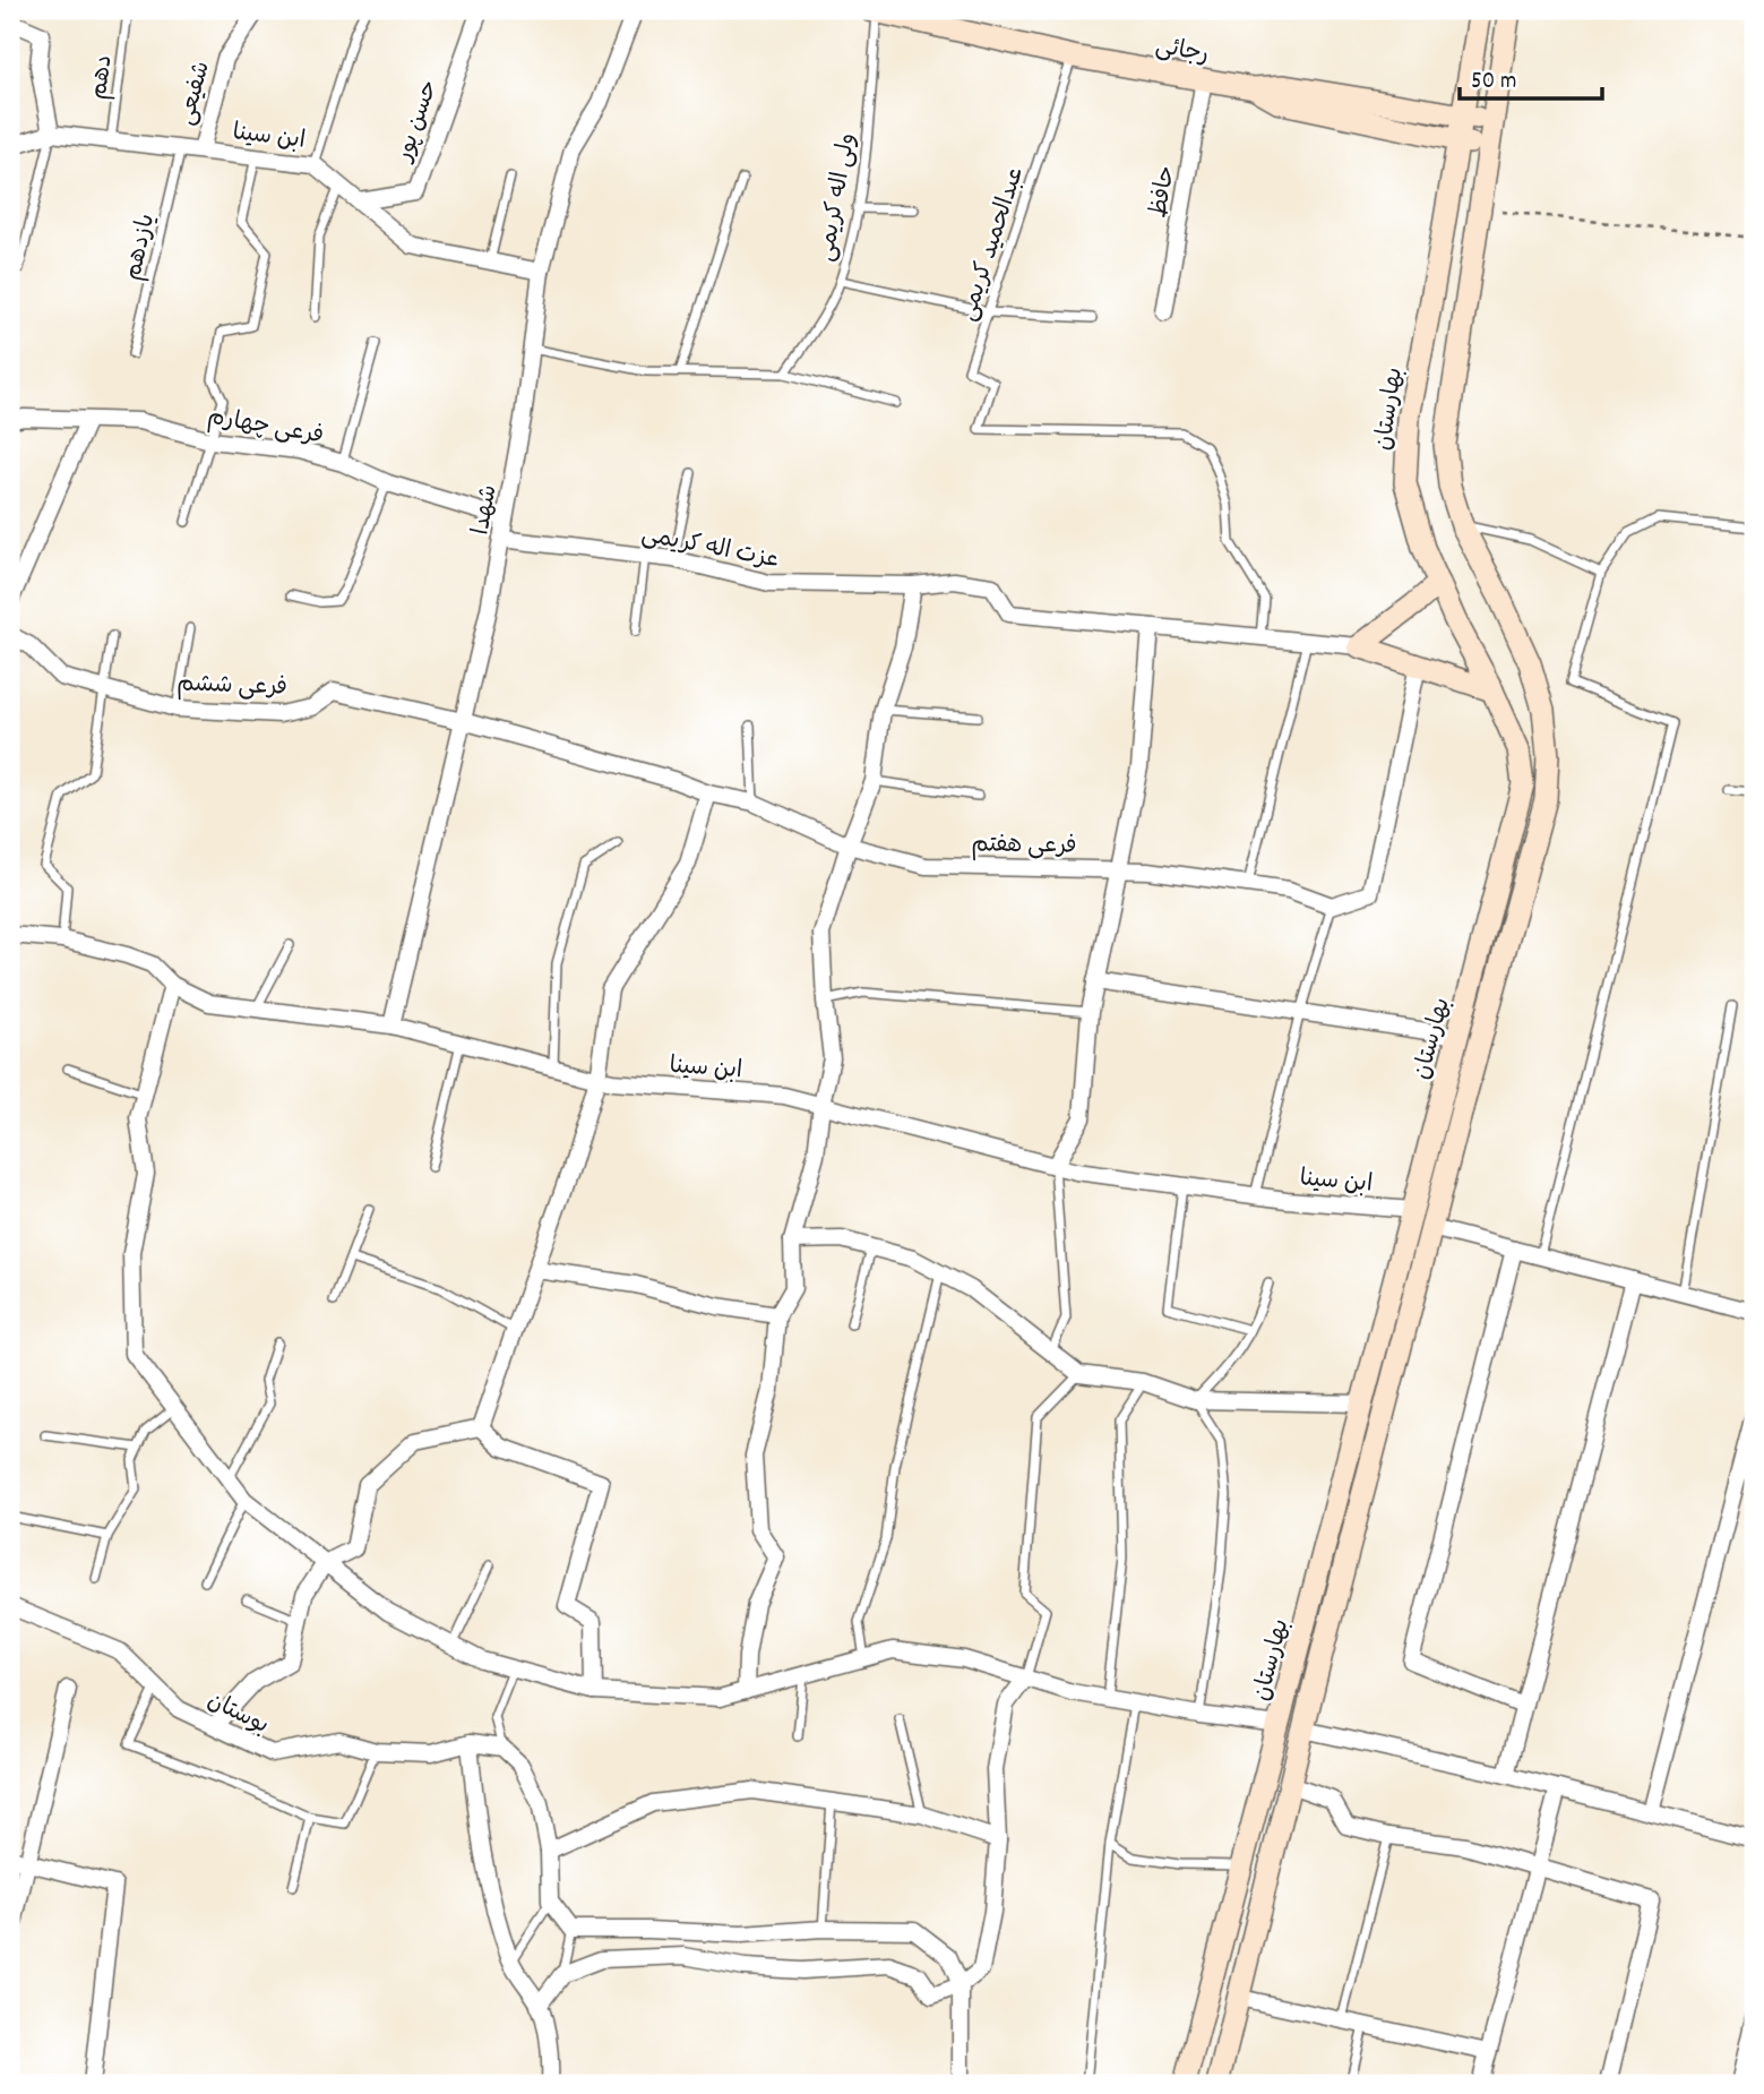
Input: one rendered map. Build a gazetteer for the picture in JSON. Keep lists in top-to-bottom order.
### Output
{
  "streets": {
    "street": [
      "رجائی",
      "شفیعی",
      "حسن پور",
      "ابن سینا",
      "حافظ",
      "بهارستان",
      "فرعی چهارم",
      "شهدا",
      "عزت اله کریمی",
      "فرعی ششم",
      "فرعی هفتم",
      "بوستان"
    ],
    "lane": [
      "دهم",
      "ولی اله کریمی",
      "عبدالحمید کریمی",
      "یازدهم"
    ]
  },
  "crossings": [
    ["رجائی", "حافظ"],
    ["رجائی", "ولی اله کریمی"],
    ["رجائی", "عبدالحمید کریمی"],
    ["رجائی", "بهارستان"],
    ["دهم", "ابن سینا"],
    ["شفیعی", "ابن سینا"],
    ["حسن پور", "ابن سینا"],
    ["ابن سینا", "یازدهم"],
    ["ابن سینا", "بهارستان"],
    ["ابن سینا", "شهدا"],
    ["فرعی چهارم", "شهدا"],
    ["شهدا", "عزت اله کریمی"],
    ["شهدا", "فرعی ششم"],
    ["شهدا", "فرعی هفتم"],
    ["فرعی ششم", "فرعی هفتم"]
  ],
  "scale_bar": "50 m"
}
